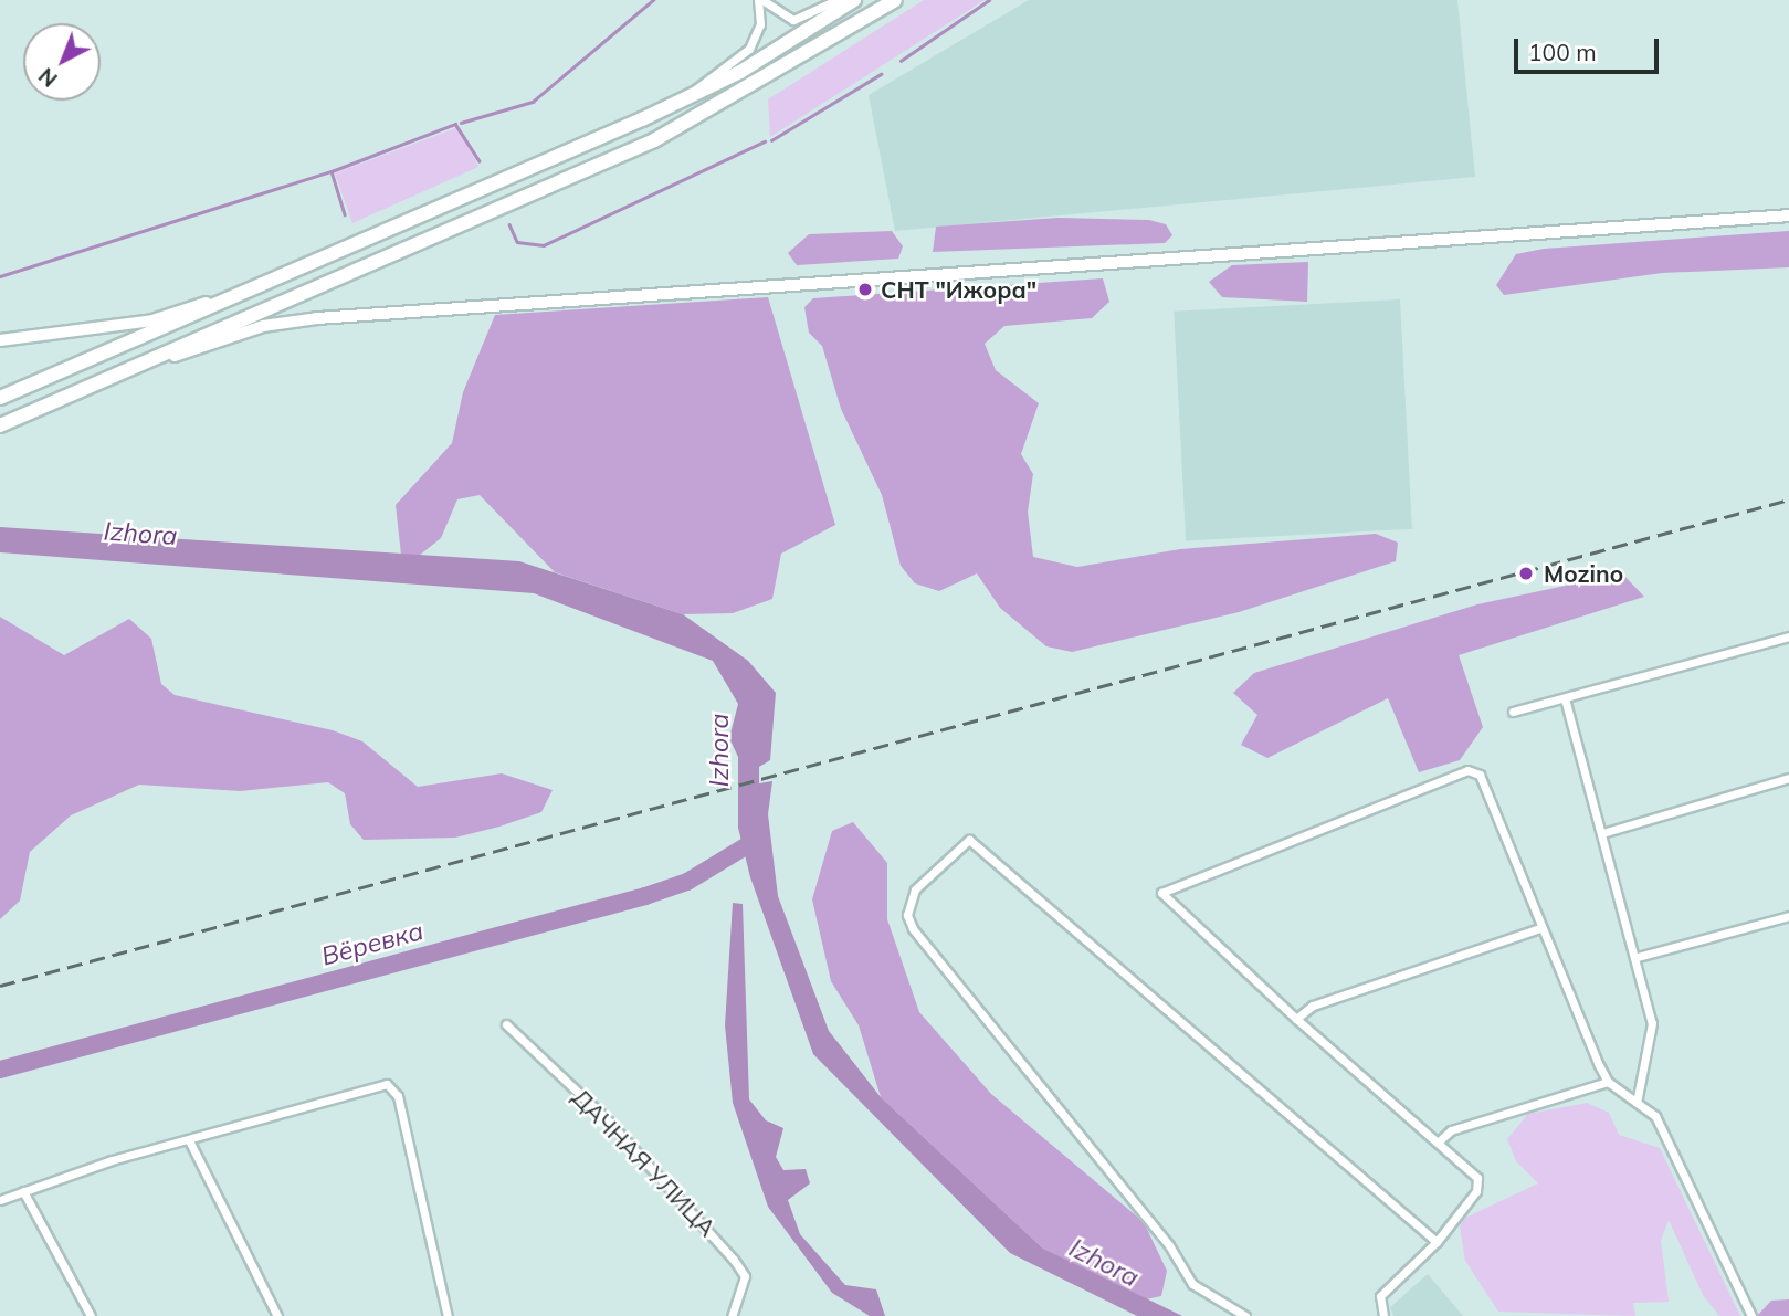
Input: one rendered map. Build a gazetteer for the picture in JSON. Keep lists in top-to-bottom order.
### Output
{
  "streets": {
    "street": ["ДАЧНАЯ УЛИЦА"]
  },
  "water": ["Izhora", "Вёревка"],
  "places": ["СНТ \"Ижора\"", "Mozino"],
  "scale_bar": "100 m",
  "north": "bottom left"
}
